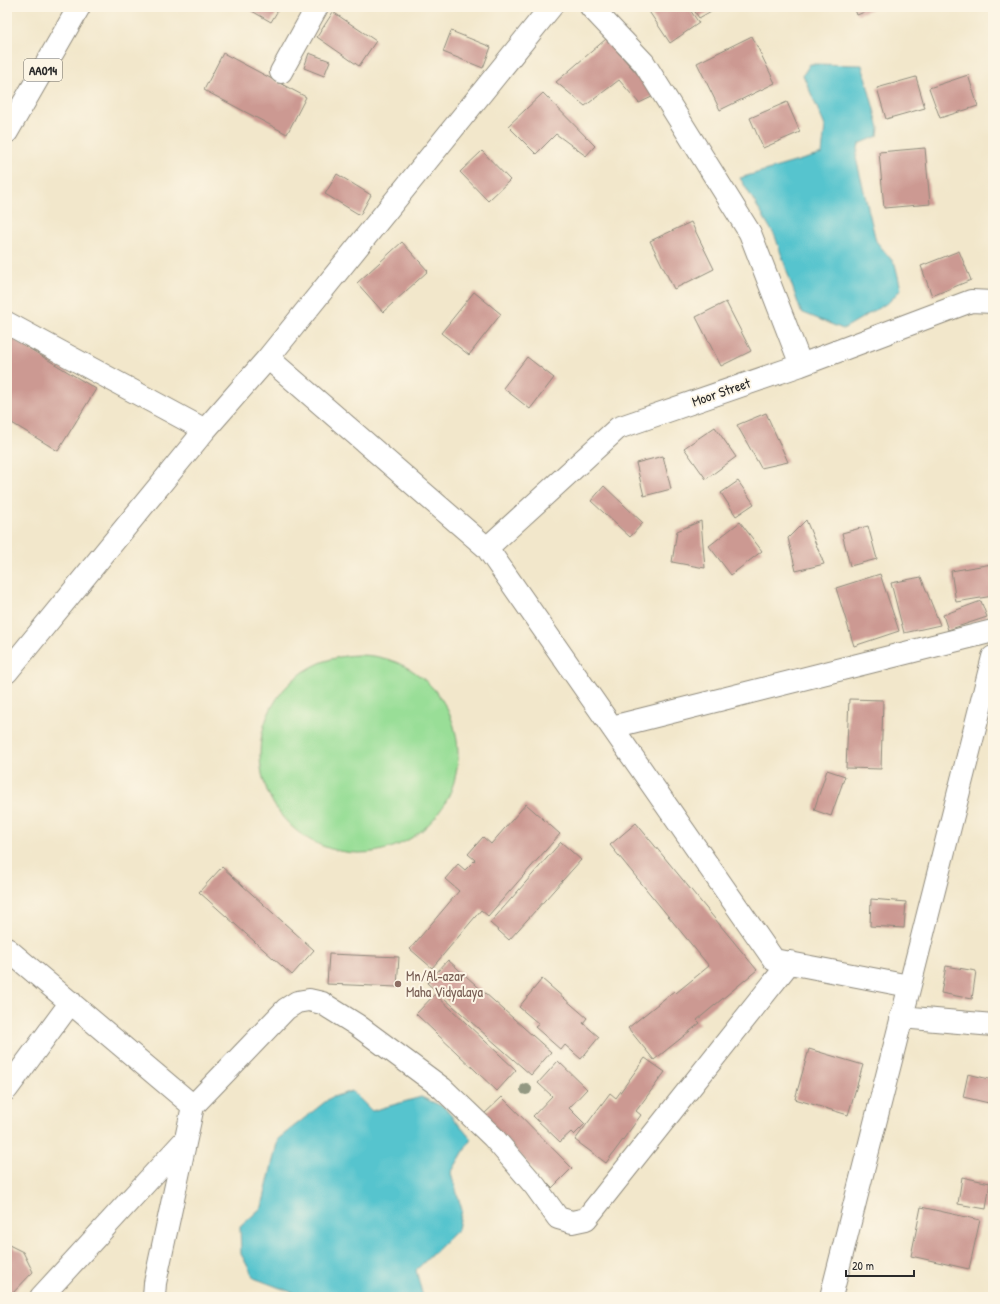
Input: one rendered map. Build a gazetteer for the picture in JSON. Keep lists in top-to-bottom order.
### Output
{
  "streets": {
    "main road": ["AA014", "Moor Street"]
  },
  "places": ["Mn/Al-azar Maha Vidyalaya"],
  "scale_bar": "20 m"
}
